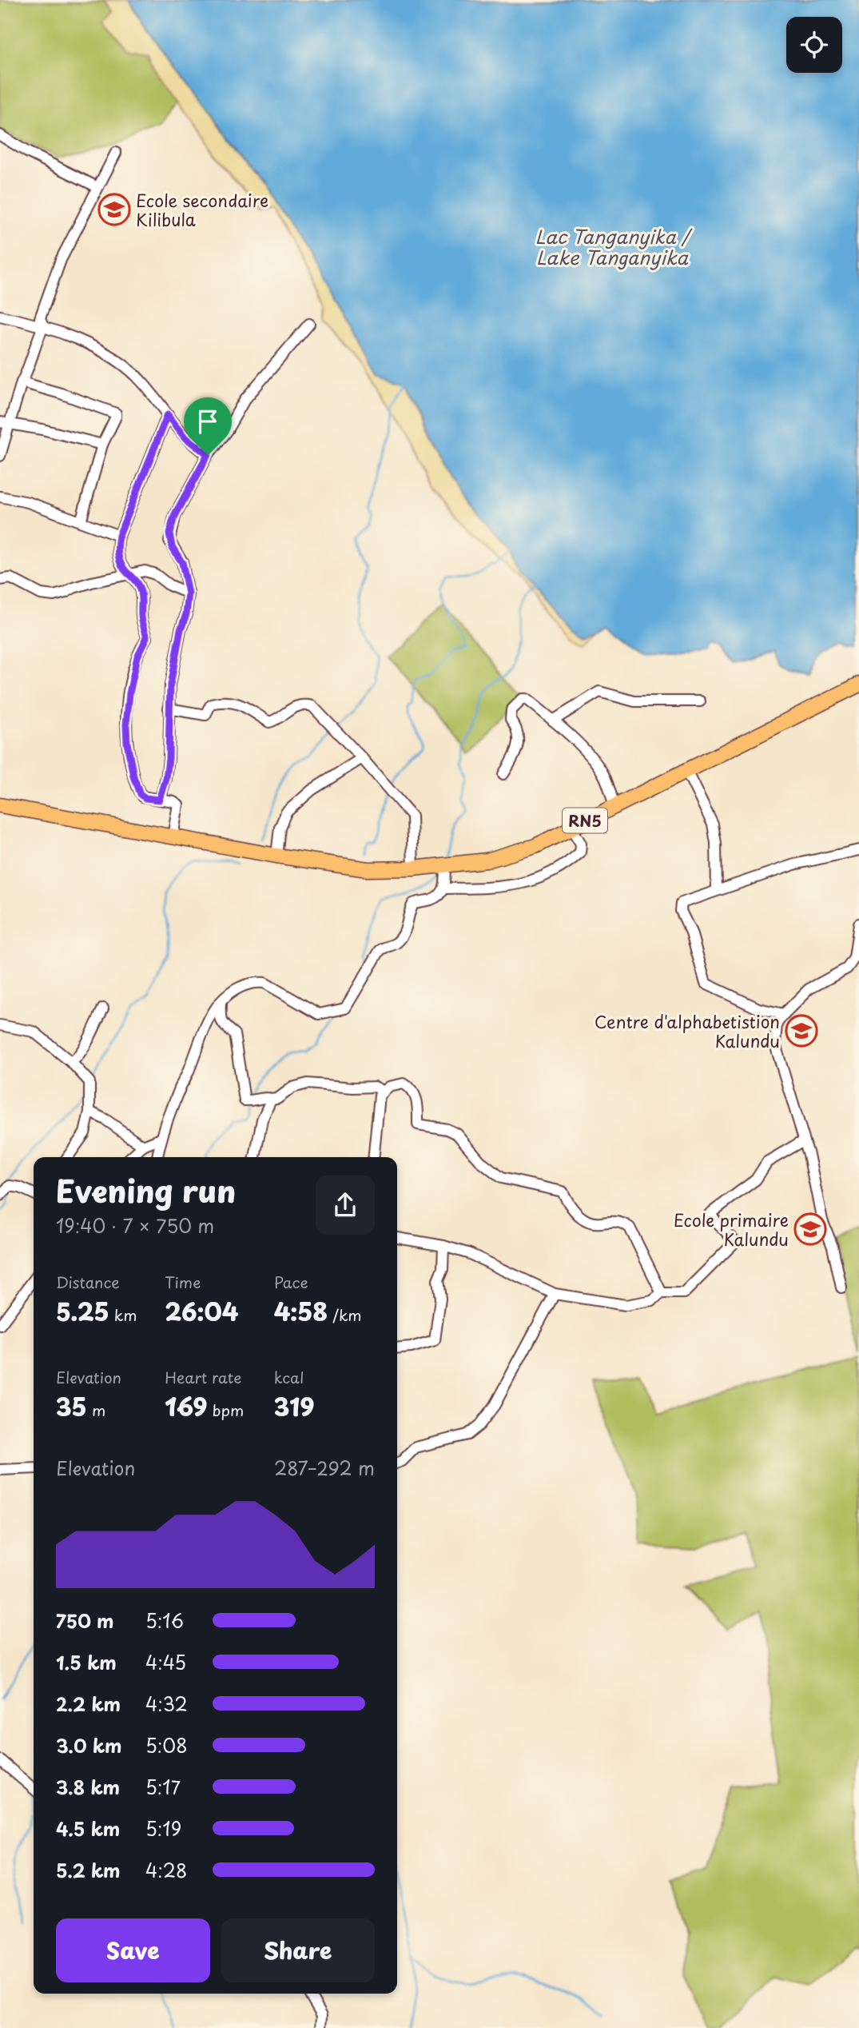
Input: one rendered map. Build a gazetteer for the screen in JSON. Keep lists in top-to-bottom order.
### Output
{
  "streets": {
    "highway": ["RN5"]
  },
  "water": ["Lac Tanganyika / Lake Tanganyika"],
  "places": {
    "school or university": ["Ecole secondaire Kilibula", "Centre d'alphabetistion Kalundu", "Ecole primaire Kalundu"]
  },
  "page": {
    "heading": ["Evening run", "19:40 · 7 × 750 m"],
    "stats": [
      ["Distance", "5.25 km"],
      ["Time", "26:04"],
      ["Pace", "4:58 /km"],
      ["Elevation", "35 m"],
      ["Heart rate", "169 bpm"],
      ["kcal", "319"]
    ],
    "chart": ["Elevation", "287–292 m"],
    "list": [
      {
        "name": "750 m",
        "note": "5:16"
      },
      {
        "name": "1.5 km",
        "note": "4:45"
      },
      {
        "name": "2.2 km",
        "note": "4:32"
      },
      {
        "name": "3.0 km",
        "note": "5:08"
      },
      {
        "name": "3.8 km",
        "note": "5:17"
      },
      {
        "name": "4.5 km",
        "note": "5:19"
      },
      {
        "name": "5.2 km",
        "note": "4:28"
      }
    ],
    "buttons": ["Save", "Share"]
  }
}
